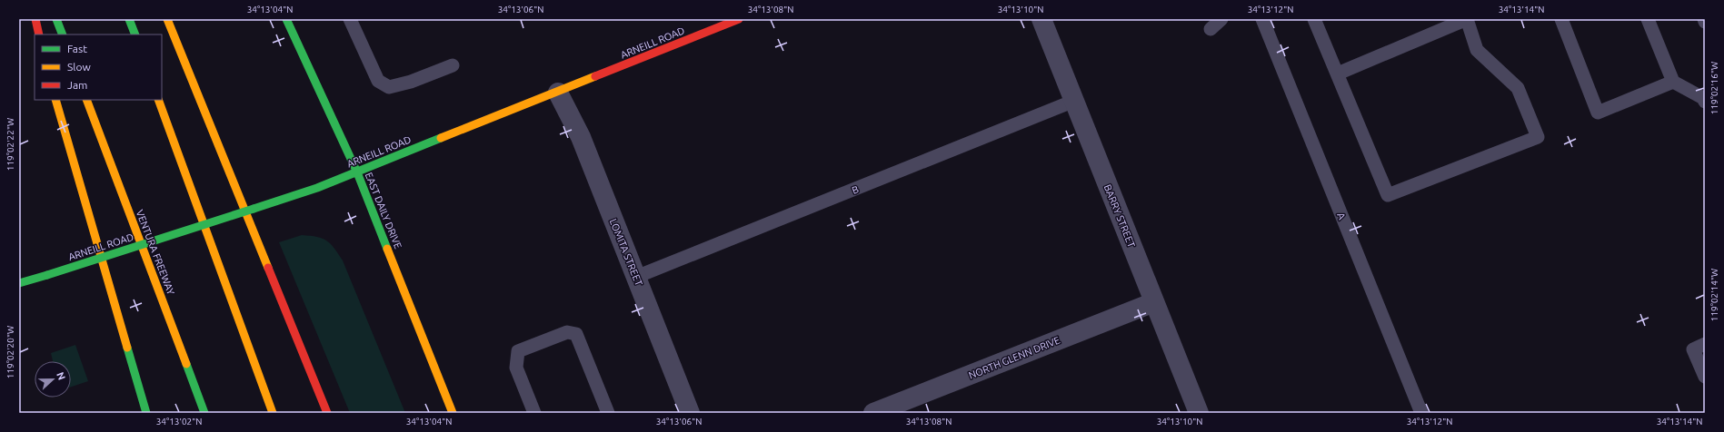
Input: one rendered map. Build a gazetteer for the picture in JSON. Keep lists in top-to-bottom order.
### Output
{
  "streets": {
    "main road": ["ARNEILL ROAD", "EAST DAILY DRIVE", "VENTURA FREEWAY"],
    "street": ["BARRY STREET", "LOMITA STREET", "NORTH GLENN DRIVE"],
    "lane": ["B", "A"]
  },
  "crossings": [
    ["ARNEILL ROAD", "EAST DAILY DRIVE"],
    ["ARNEILL ROAD", "LOMITA STREET"],
    ["B", "BARRY STREET"],
    ["B", "LOMITA STREET"],
    ["BARRY STREET", "NORTH GLENN DRIVE"]
  ],
  "legend": ["Fast", "Slow", "Jam"],
  "north": "right",
  "coordinates": [
    "34°13'04\"N",
    "34°13'06\"N",
    "34°13'08\"N",
    "34°13'10\"N",
    "34°13'12\"N",
    "34°13'14\"N",
    "119°02'16\"W",
    "119°02'22\"W",
    "119°02'14\"W",
    "119°02'20\"W",
    "34°13'02\"N"
  ]
}
